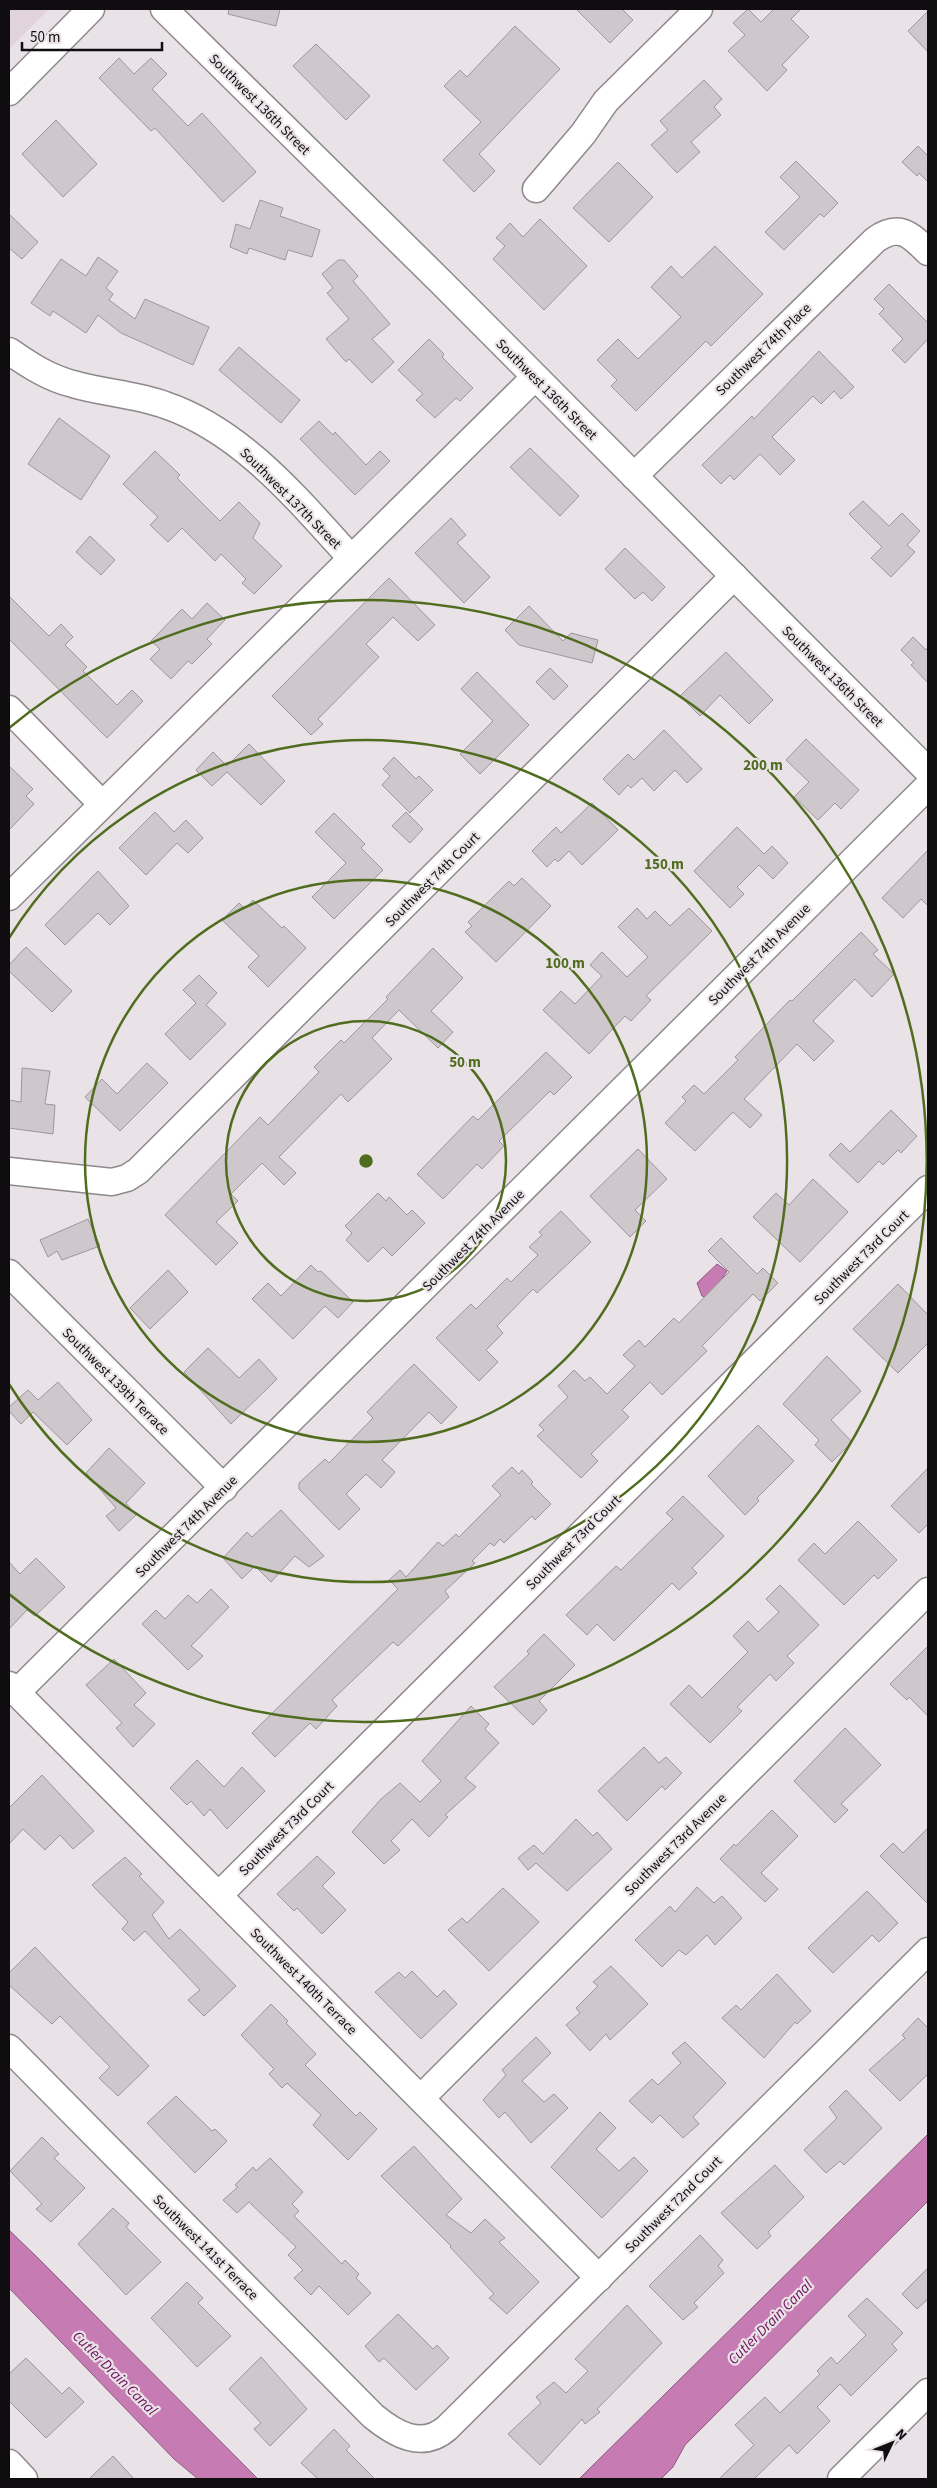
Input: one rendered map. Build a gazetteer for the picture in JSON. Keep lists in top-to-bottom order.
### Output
{
  "streets": {
    "street": [
      "Southwest 136th Street",
      "Southwest 74th Place",
      "Southwest 137th Street",
      "Southwest 74th Court",
      "Southwest 74th Avenue",
      "Southwest 73rd Court",
      "Southwest 139th Terrace",
      "Southwest 73rd Avenue",
      "Southwest 140th Terrace",
      "Southwest 72nd Court",
      "Southwest 141st Terrace"
    ]
  },
  "crossings": [
    ["Southwest 136th Street", "Southwest 74th Place"],
    ["Southwest 136th Street", "Southwest 74th Court"],
    ["Southwest 74th Avenue", "Southwest 139th Terrace"],
    ["Southwest 74th Avenue", "Southwest 140th Terrace"],
    ["Southwest 73rd Court", "Southwest 140th Terrace"],
    ["Southwest 73rd Avenue", "Southwest 140th Terrace"],
    ["Southwest 140th Terrace", "Southwest 72nd Court"],
    ["Southwest 72nd Court", "Southwest 141st Terrace"]
  ],
  "water": ["Cutler Drain Canal"],
  "scale_bar": "50 m",
  "north": "top right",
  "rings": [
    "200 m",
    "150 m",
    "100 m",
    "50 m"
  ]
}
